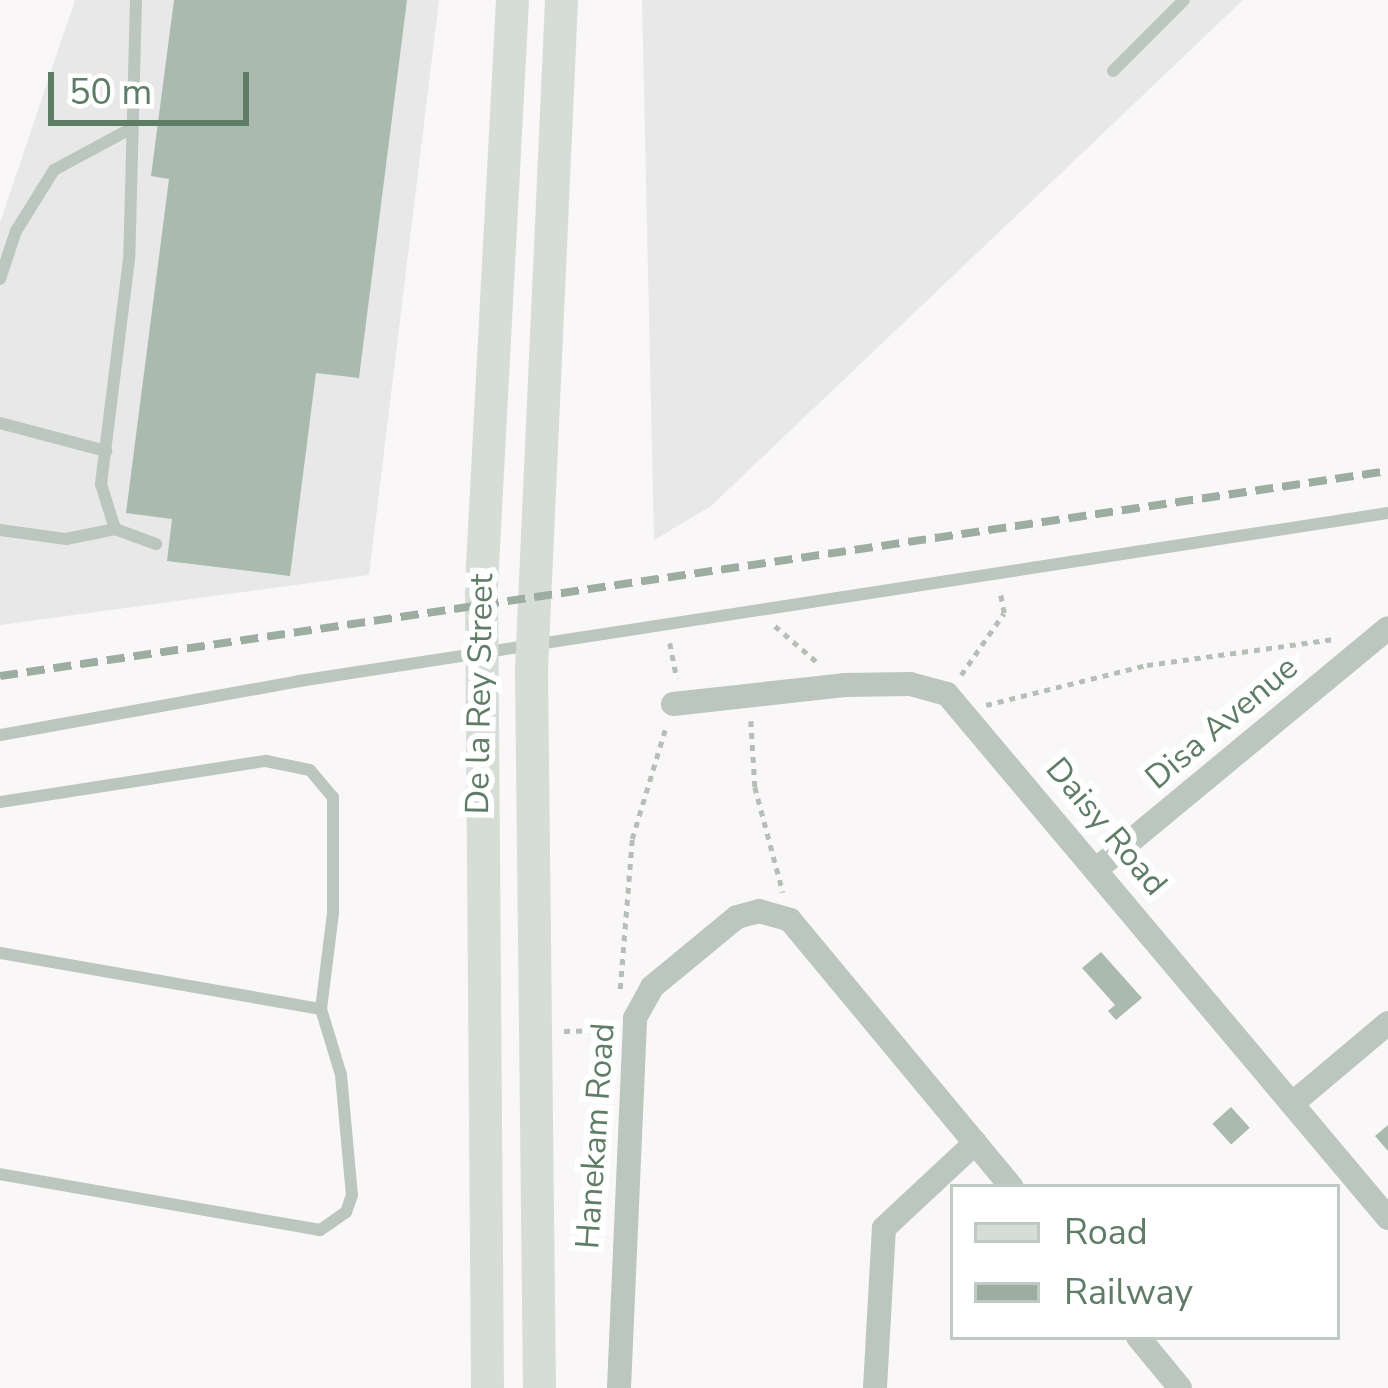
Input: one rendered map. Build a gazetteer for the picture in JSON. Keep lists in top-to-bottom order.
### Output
{
  "streets": {
    "main road": ["De la Rey Street"],
    "street": ["Disa Avenue", "Daisy Road", "Hanekam Road"]
  },
  "crossings": [
    ["Disa Avenue", "Daisy Road"]
  ],
  "legend": ["Road", "Railway"],
  "scale_bar": "50 m"
}
